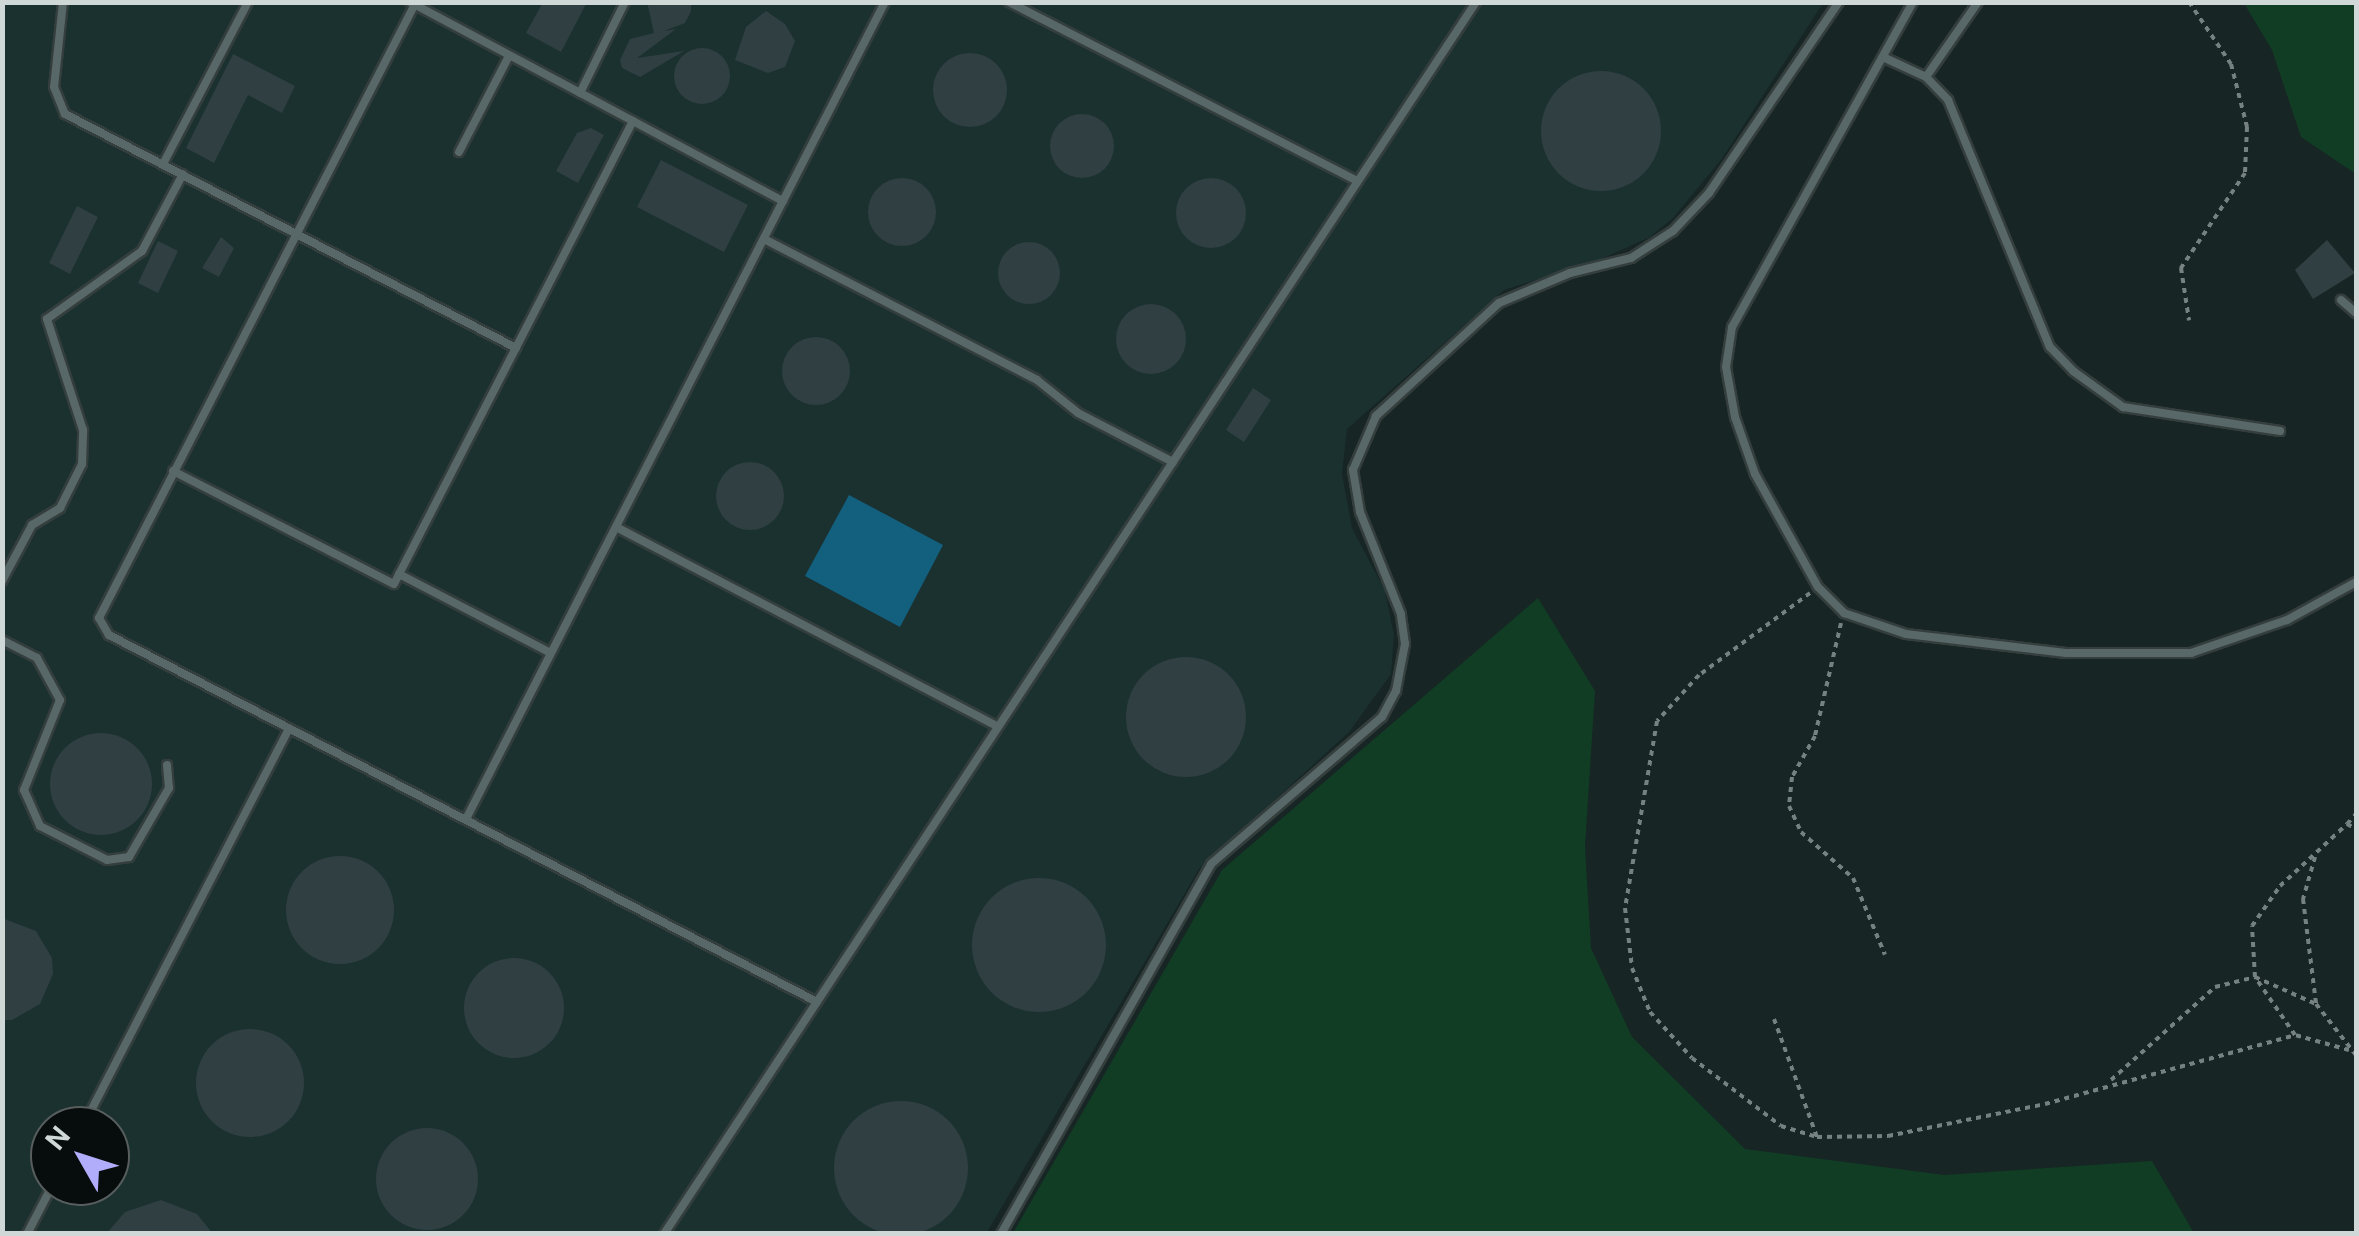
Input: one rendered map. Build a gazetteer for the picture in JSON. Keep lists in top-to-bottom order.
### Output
{
  "north": "top left"
}
